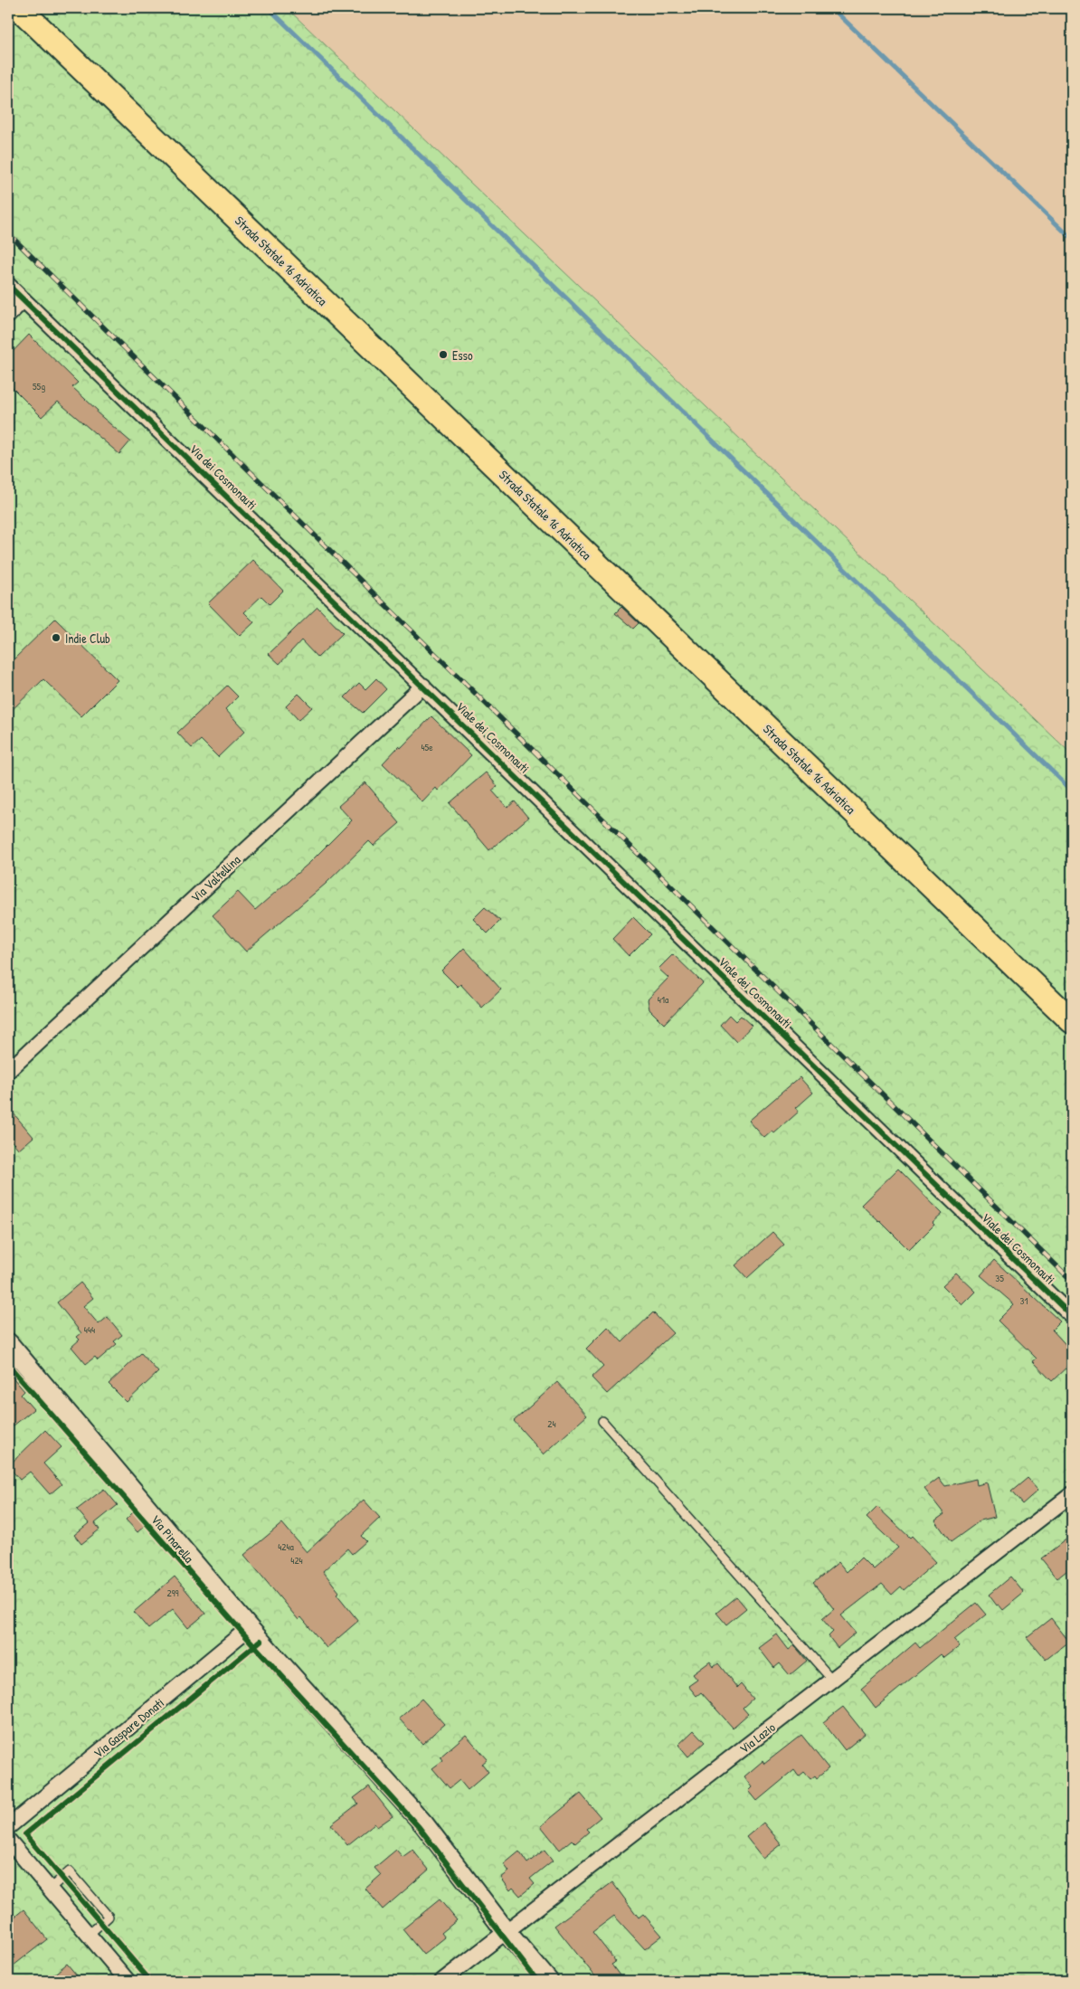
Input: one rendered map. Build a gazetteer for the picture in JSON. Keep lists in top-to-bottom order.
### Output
{
  "streets": {
    "main road": ["Strada Statale 16 Adriatica"],
    "street": [
      "Via dei Cosmonauti",
      "Viale dei Cosmonauti",
      "Via Valtellina",
      "Via Pinarella",
      "Via Gaspare Donati",
      "Via Lazio"
    ]
  },
  "crossings": [
    ["Via dei Cosmonauti", "Viale dei Cosmonauti"],
    ["Via dei Cosmonauti", "Via Valtellina"],
    ["Viale dei Cosmonauti", "Via Valtellina"],
    ["Via Pinarella", "Via Gaspare Donati"],
    ["Via Pinarella", "Via Lazio"]
  ],
  "places": ["Esso", "Indie Club"],
  "house_numbers": [
    "55g",
    "45e",
    "41a",
    "35",
    "31",
    "444",
    "24",
    "424a",
    "424",
    "299"
  ]
}
